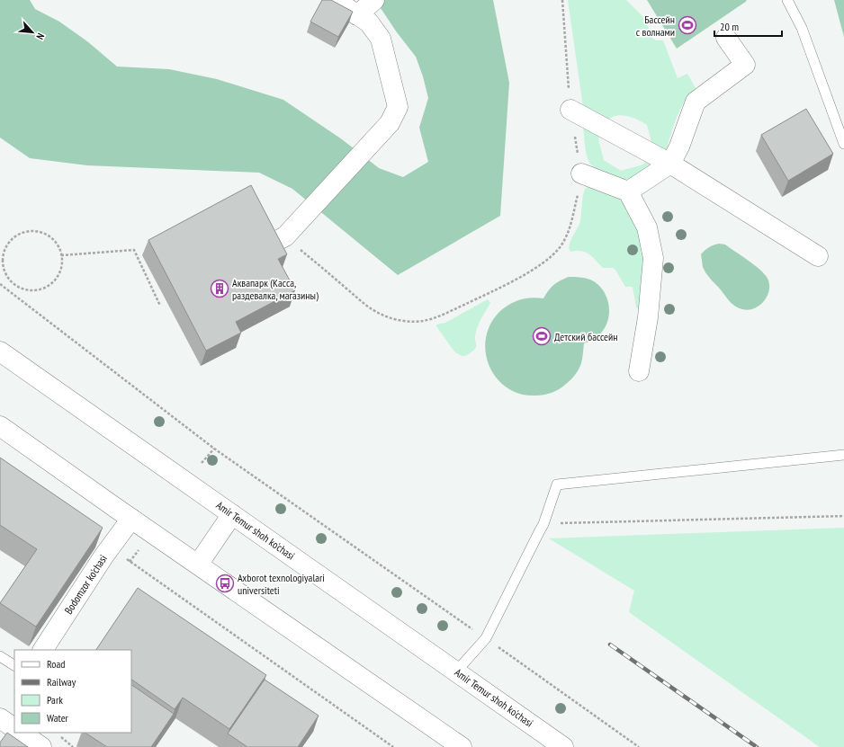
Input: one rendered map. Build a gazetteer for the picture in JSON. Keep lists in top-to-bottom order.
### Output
{
  "streets": {
    "main road": ["Amir Temur shoh ko'chasi", "Bodomzor ko'chasi"]
  },
  "places": {
    "sports": ["Бассейн с волнами", "Детский бассейн"],
    "building": ["Аквапарк (Касса, раздевалка, магазины)"],
    "bus stop": ["Axborot texnologiyalari universiteti"]
  },
  "legend": [
    "Road",
    "Railway",
    "Park",
    "Water"
  ],
  "scale_bar": "20 m",
  "north": "bottom right"
}
